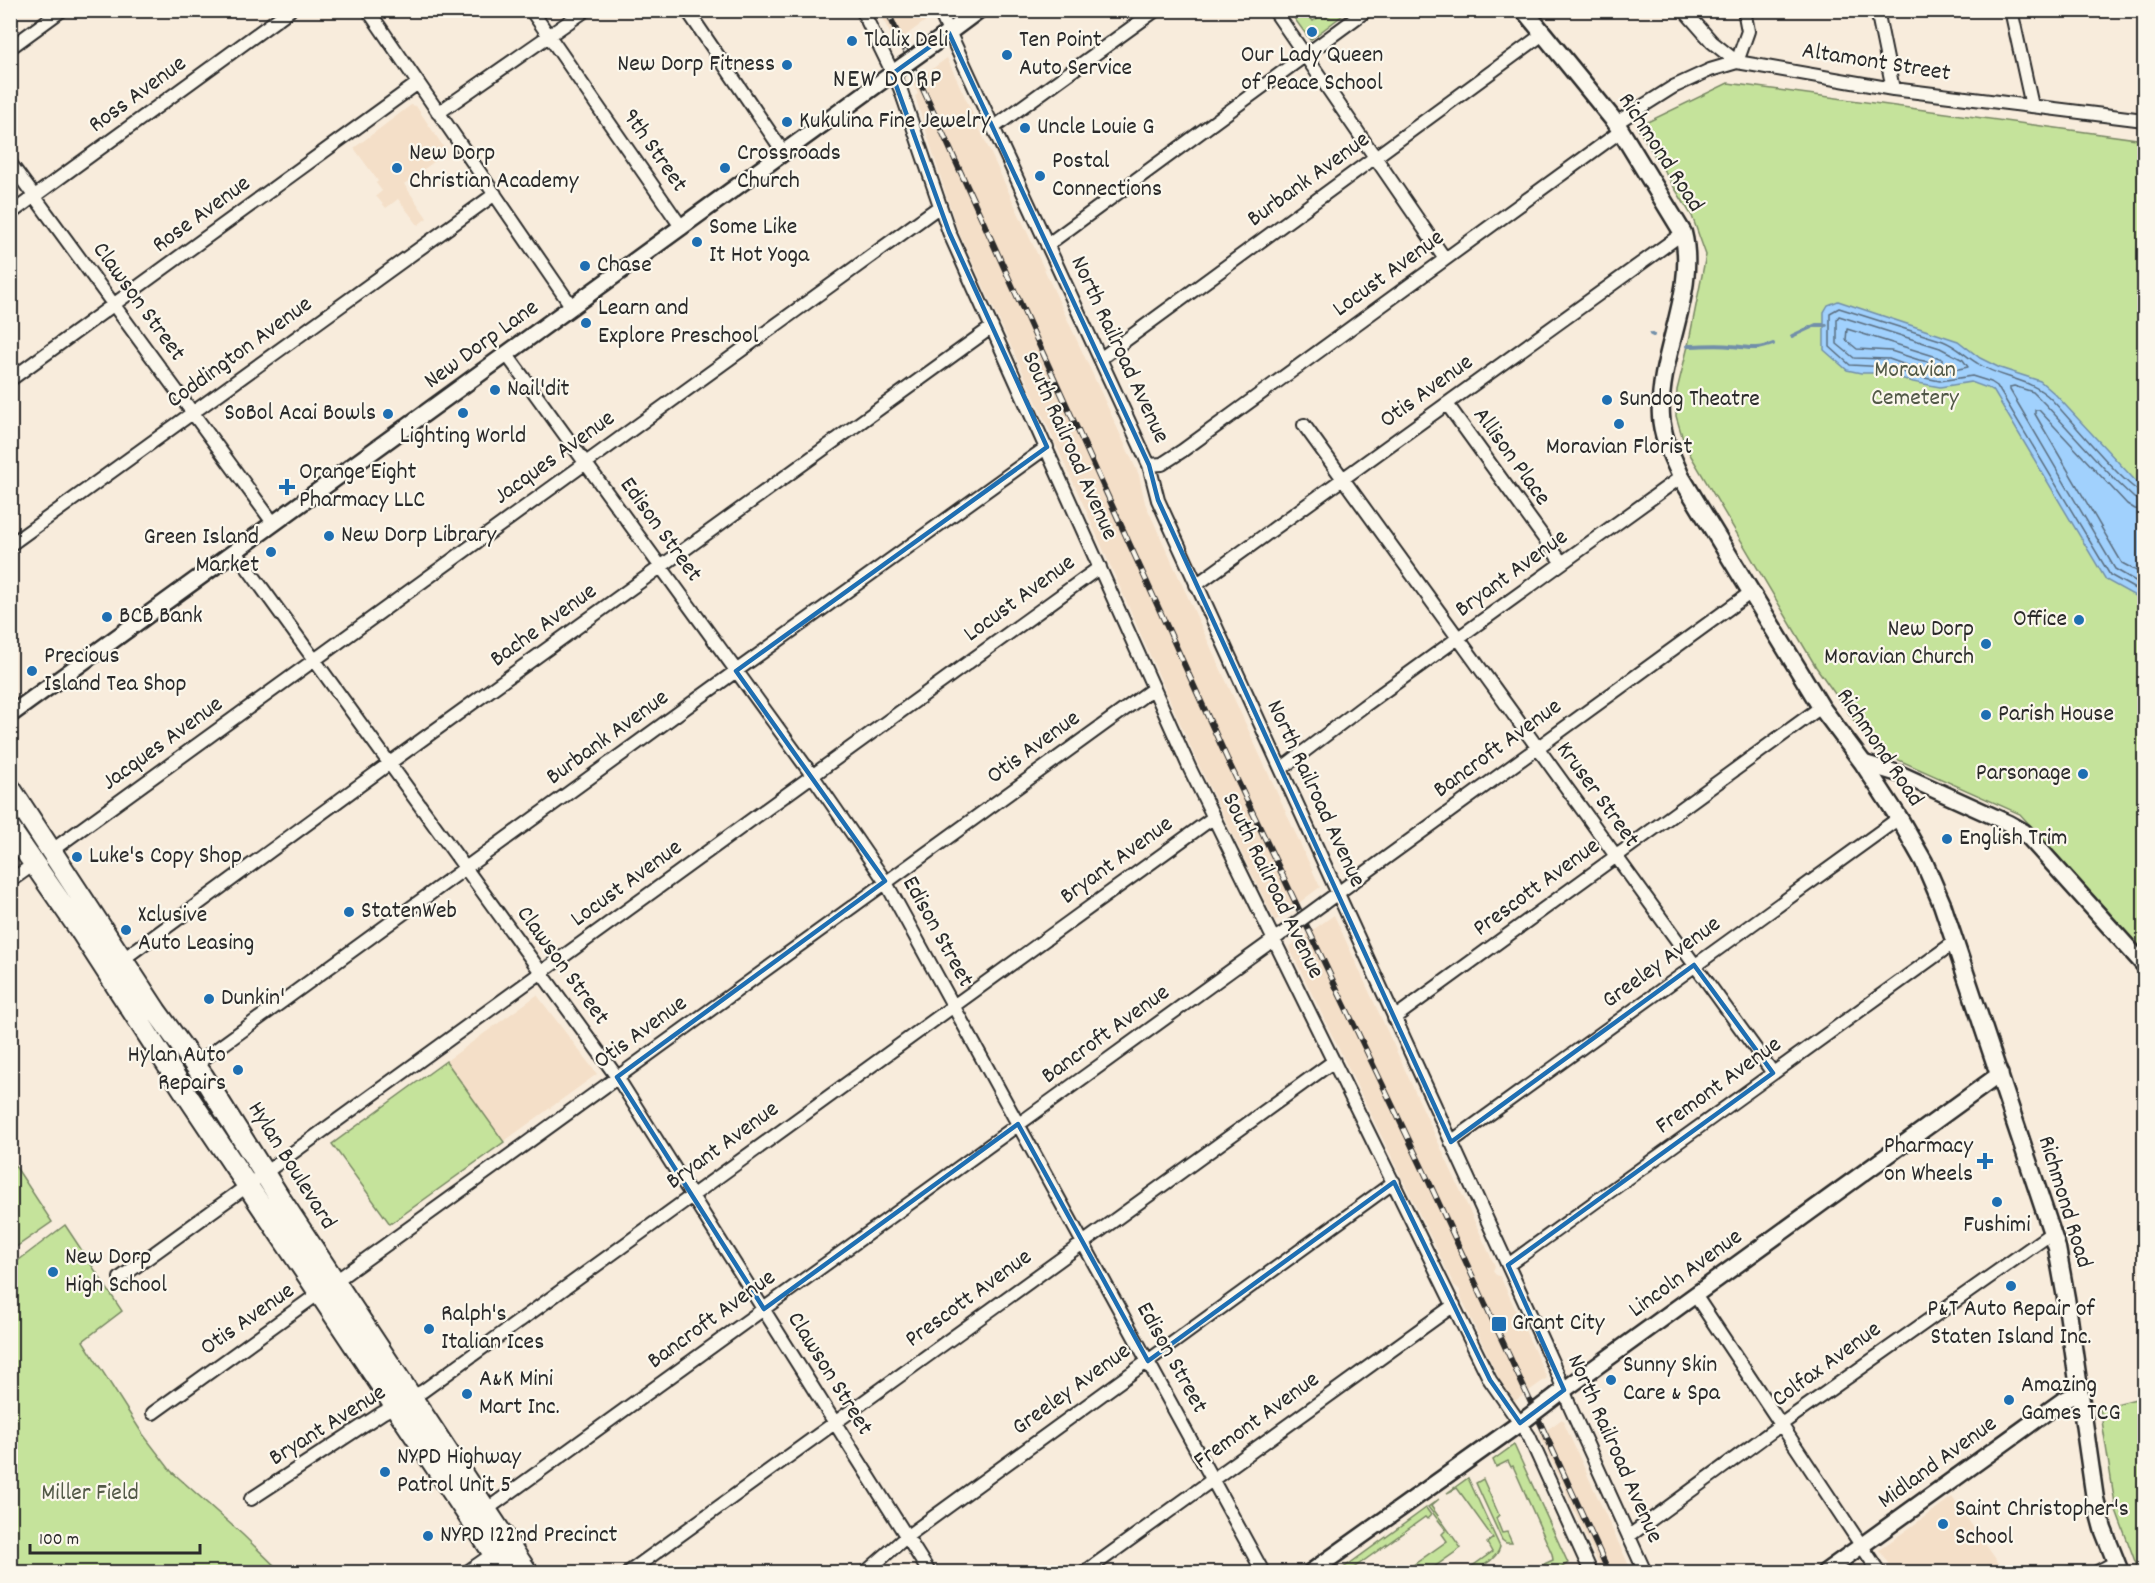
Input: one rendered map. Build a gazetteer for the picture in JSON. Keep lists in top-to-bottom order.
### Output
{
  "streets": {
    "main road": ["Richmond Road", "Hylan Boulevard"],
    "street": [
      "Altamont Street",
      "Ross Avenue",
      "9th Street",
      "Burbank Avenue",
      "Rose Avenue",
      "Locust Avenue",
      "Clawson Street",
      "New Dorp Lane",
      "North Railroad Avenue",
      "Coddington Avenue",
      "Otis Avenue",
      "South Railroad Avenue",
      "Allison Place",
      "Jacques Avenue",
      "Edison Street",
      "Bryant Avenue",
      "Bache Avenue",
      "Bancroft Avenue",
      "Kruser Street",
      "Prescott Avenue",
      "Greeley Avenue",
      "Fremont Avenue",
      "Lincoln Avenue",
      "Colfax Avenue",
      "Midland Avenue"
    ]
  },
  "crossings": [
    ["Altamont Street", "Richmond Road"],
    ["Altamont Street", "Locust Avenue"],
    ["Ross Avenue", "Clawson Street"],
    ["9th Street", "New Dorp Lane"],
    ["Richmond Road", "Burbank Avenue"],
    ["Richmond Road", "Locust Avenue"],
    ["Richmond Road", "Otis Avenue"],
    ["Richmond Road", "Bryant Avenue"],
    ["Richmond Road", "Bancroft Avenue"],
    ["Richmond Road", "Prescott Avenue"],
    ["Richmond Road", "Greeley Avenue"],
    ["Richmond Road", "Fremont Avenue"],
    ["Richmond Road", "Lincoln Avenue"],
    ["Richmond Road", "Colfax Avenue"],
    ["Richmond Road", "Midland Avenue"],
    ["Burbank Avenue", "Clawson Street"],
    ["Burbank Avenue", "North Railroad Avenue"],
    ["Burbank Avenue", "South Railroad Avenue"],
    ["Burbank Avenue", "Edison Street"],
    ["Burbank Avenue", "Hylan Boulevard"],
    ["Rose Avenue", "Clawson Street"],
    ["Locust Avenue", "Clawson Street"],
    ["Locust Avenue", "North Railroad Avenue"],
    ["Locust Avenue", "South Railroad Avenue"],
    ["Locust Avenue", "Edison Street"],
    ["Locust Avenue", "Hylan Boulevard"],
    ["Clawson Street", "New Dorp Lane"],
    ["Clawson Street", "Coddington Avenue"],
    ["Clawson Street", "Otis Avenue"],
    ["Clawson Street", "Jacques Avenue"],
    ["Clawson Street", "Bryant Avenue"],
    ["Clawson Street", "Bache Avenue"],
    ["Clawson Street", "Bancroft Avenue"],
    ["Clawson Street", "Prescott Avenue"],
    ["Clawson Street", "Greeley Avenue"],
    ["New Dorp Lane", "North Railroad Avenue"],
    ["New Dorp Lane", "South Railroad Avenue"],
    ["New Dorp Lane", "Edison Street"],
    ["North Railroad Avenue", "Otis Avenue"],
    ["North Railroad Avenue", "Bryant Avenue"],
    ["North Railroad Avenue", "Bancroft Avenue"],
    ["North Railroad Avenue", "Prescott Avenue"],
    ["North Railroad Avenue", "Greeley Avenue"],
    ["North Railroad Avenue", "Fremont Avenue"],
    ["North Railroad Avenue", "Lincoln Avenue"],
    ["North Railroad Avenue", "Colfax Avenue"],
    ["Otis Avenue", "South Railroad Avenue"],
    ["Otis Avenue", "Allison Place"],
    ["Otis Avenue", "Edison Street"],
    ["Otis Avenue", "Kruser Street"],
    ["Otis Avenue", "Hylan Boulevard"],
    ["South Railroad Avenue", "Jacques Avenue"],
    ["South Railroad Avenue", "Bryant Avenue"],
    ["South Railroad Avenue", "Bache Avenue"],
    ["South Railroad Avenue", "Bancroft Avenue"],
    ["South Railroad Avenue", "Prescott Avenue"],
    ["South Railroad Avenue", "Greeley Avenue"],
    ["South Railroad Avenue", "Fremont Avenue"],
    ["South Railroad Avenue", "Lincoln Avenue"],
    ["Allison Place", "Bryant Avenue"],
    ["Jacques Avenue", "Edison Street"],
    ["Jacques Avenue", "Hylan Boulevard"],
    ["Edison Street", "Bryant Avenue"],
    ["Edison Street", "Bache Avenue"],
    ["Edison Street", "Bancroft Avenue"],
    ["Edison Street", "Prescott Avenue"],
    ["Edison Street", "Greeley Avenue"],
    ["Edison Street", "Fremont Avenue"],
    ["Bryant Avenue", "Kruser Street"],
    ["Bryant Avenue", "Hylan Boulevard"],
    ["Bache Avenue", "Hylan Boulevard"],
    ["Bancroft Avenue", "Kruser Street"],
    ["Bancroft Avenue", "Hylan Boulevard"],
    ["Kruser Street", "Prescott Avenue"],
    ["Kruser Street", "Greeley Avenue"],
    ["Kruser Street", "Fremont Avenue"]
  ],
  "districts": ["NEW DORP"],
  "parks": ["Moravian Cemetery", "Miller Field"],
  "places": {
    "other": [
      "Our Lady Queen of Peace School",
      "Tlalix Deli",
      "Ten Point Auto Service",
      "New Dorp Fitness",
      "Kukulina Fine Jewelry",
      "Uncle Louie G",
      "New Dorp Christian Academy",
      "Crossroads Church",
      "Postal Connections",
      "Some Like It Hot Yoga",
      "Chase",
      "Learn and Explore Preschool",
      "Nail'dit",
      "Sundog Theatre",
      "Lighting World",
      "SoBol Acai Bowls",
      "Moravian Florist",
      "New Dorp Library",
      "Green Island Market",
      "BCB Bank",
      "Office",
      "New Dorp Moravian Church",
      "Precious Island Tea Shop",
      "Parish House",
      "Parsonage",
      "English Trim",
      "Luke's Copy Shop",
      "StatenWeb",
      "Xclusive Auto Leasing",
      "Dunkin'",
      "Hylan Auto Repairs",
      "Fushimi",
      "New Dorp High School",
      "P&T Auto Repair of Staten Island Inc.",
      "Ralph's Italian Ices",
      "Sunny Skin Care & Spa",
      "A&K Mini Mart Inc.",
      "Amazing Games TCG",
      "NYPD Highway Patrol Unit 5",
      "Saint Christopher's School",
      "NYPD 122nd Precinct"
    ],
    "health": ["Orange Eight Pharmacy LLC", "Pharmacy on Wheels"],
    "transit": ["Grant City"]
  },
  "scale_bar": "100 m"
}
